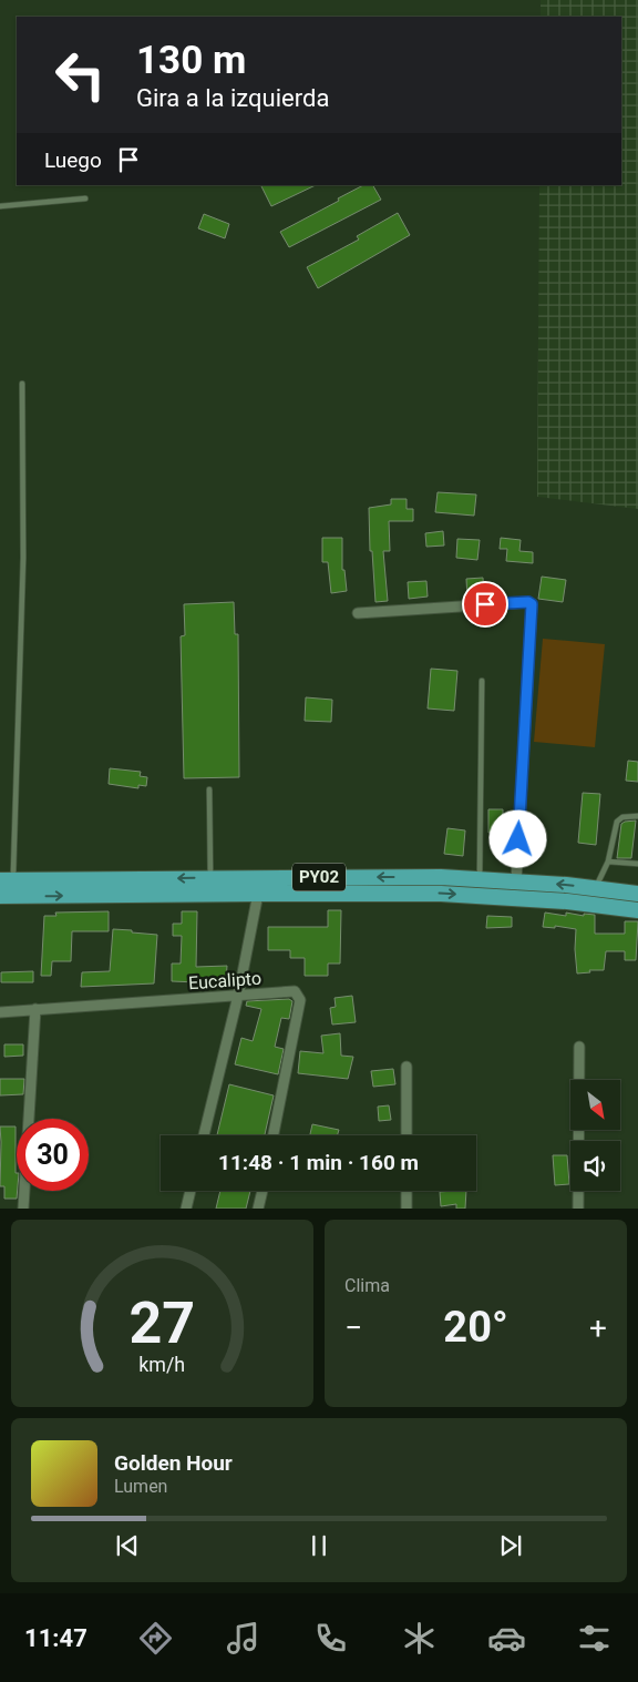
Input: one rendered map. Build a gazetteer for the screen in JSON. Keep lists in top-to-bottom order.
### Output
{
  "streets": {
    "highway": ["PY02"],
    "street": ["Eucalipto"]
  },
  "north": "bottom right",
  "page": {
    "turn": ["130 m", "Gira a la izquierda"],
    "then": "Luego",
    "limit": "30",
    "trip": "11:48 · 1 min · 160 m",
    "tile": "Clima",
    "heat": ["−", "20°", "+"],
    "song": ["Golden Hour", "Lumen"],
    "tabs": "11:47",
    "gauge": ["27", "km/h"]
  }
}
